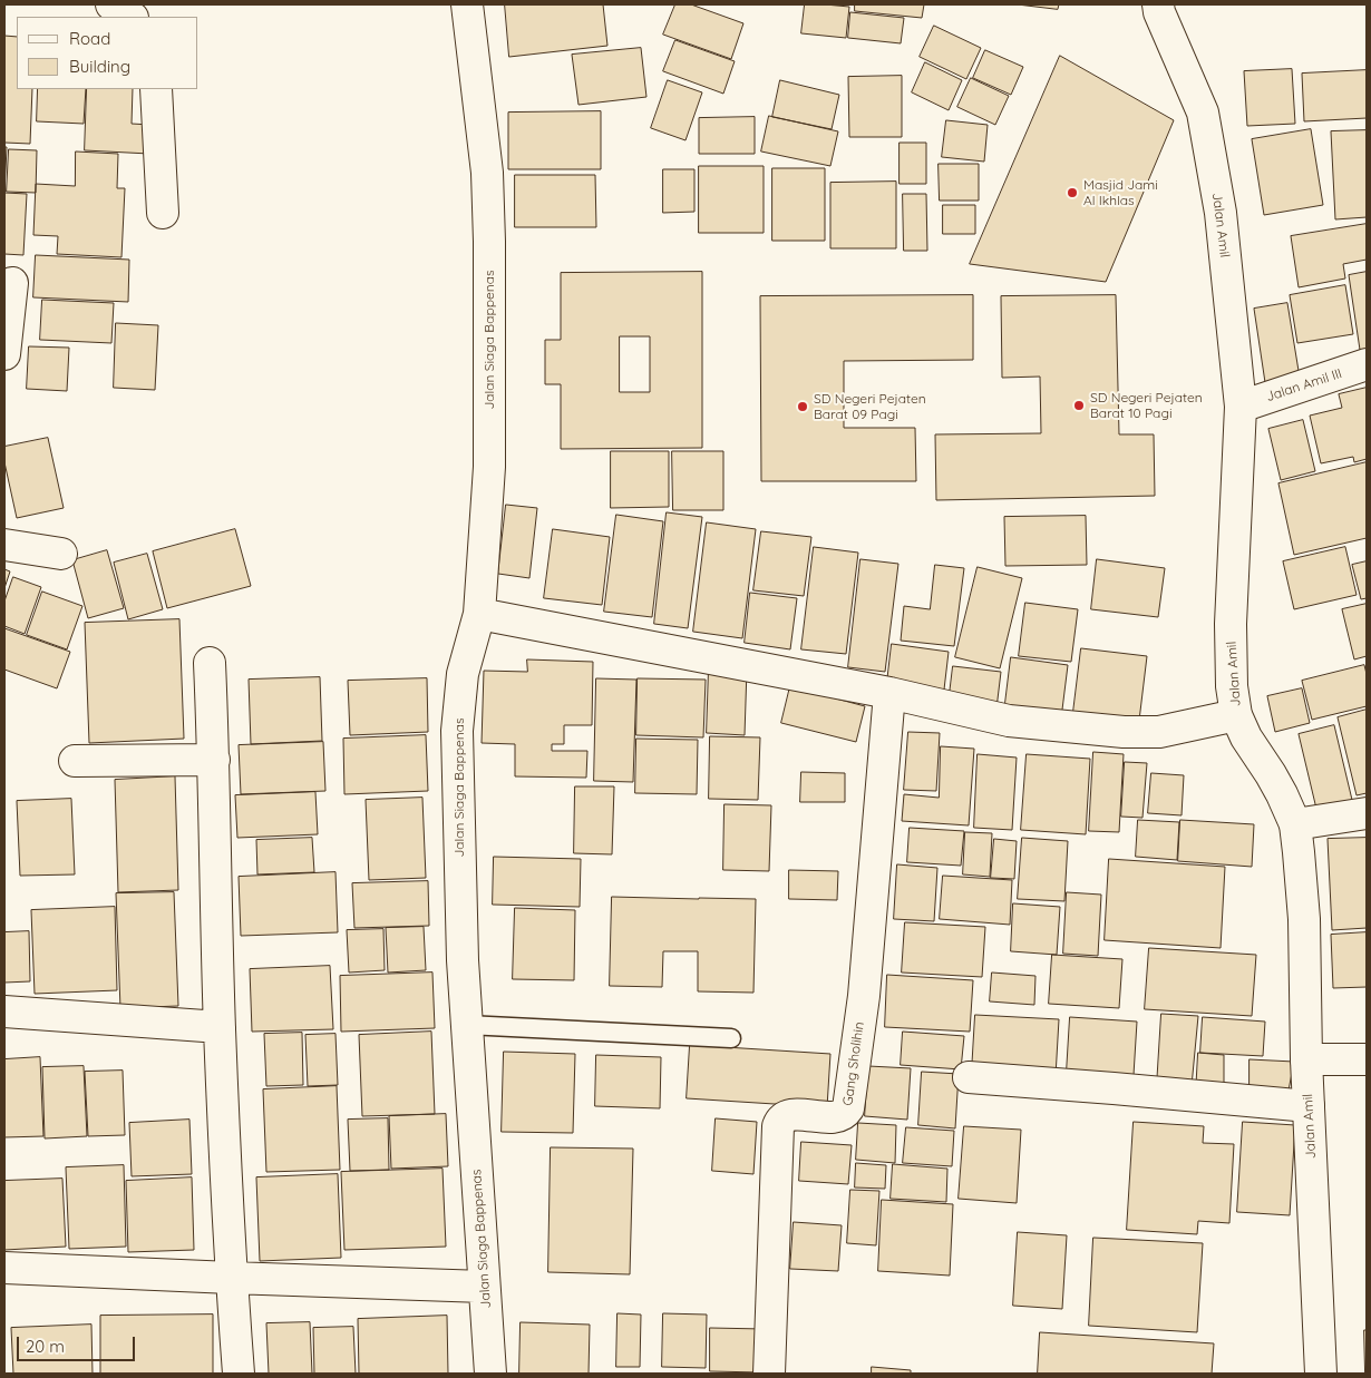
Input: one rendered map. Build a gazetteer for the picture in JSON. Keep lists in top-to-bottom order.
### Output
{
  "streets": {
    "street": [
      "Jalan Amil",
      "Jalan Siaga Bappenas",
      "Jalan Amil III",
      "Gang Sholihin"
    ]
  },
  "crossings": [
    ["Jalan Amil", "Jalan Amil III"]
  ],
  "places": ["Masjid Jami Al Ikhlas", "SD Negeri Pejaten Barat 10 Pagi", "SD Negeri Pejaten Barat 09 Pagi"],
  "legend": ["Road", "Building"],
  "scale_bar": "20 m"
}
